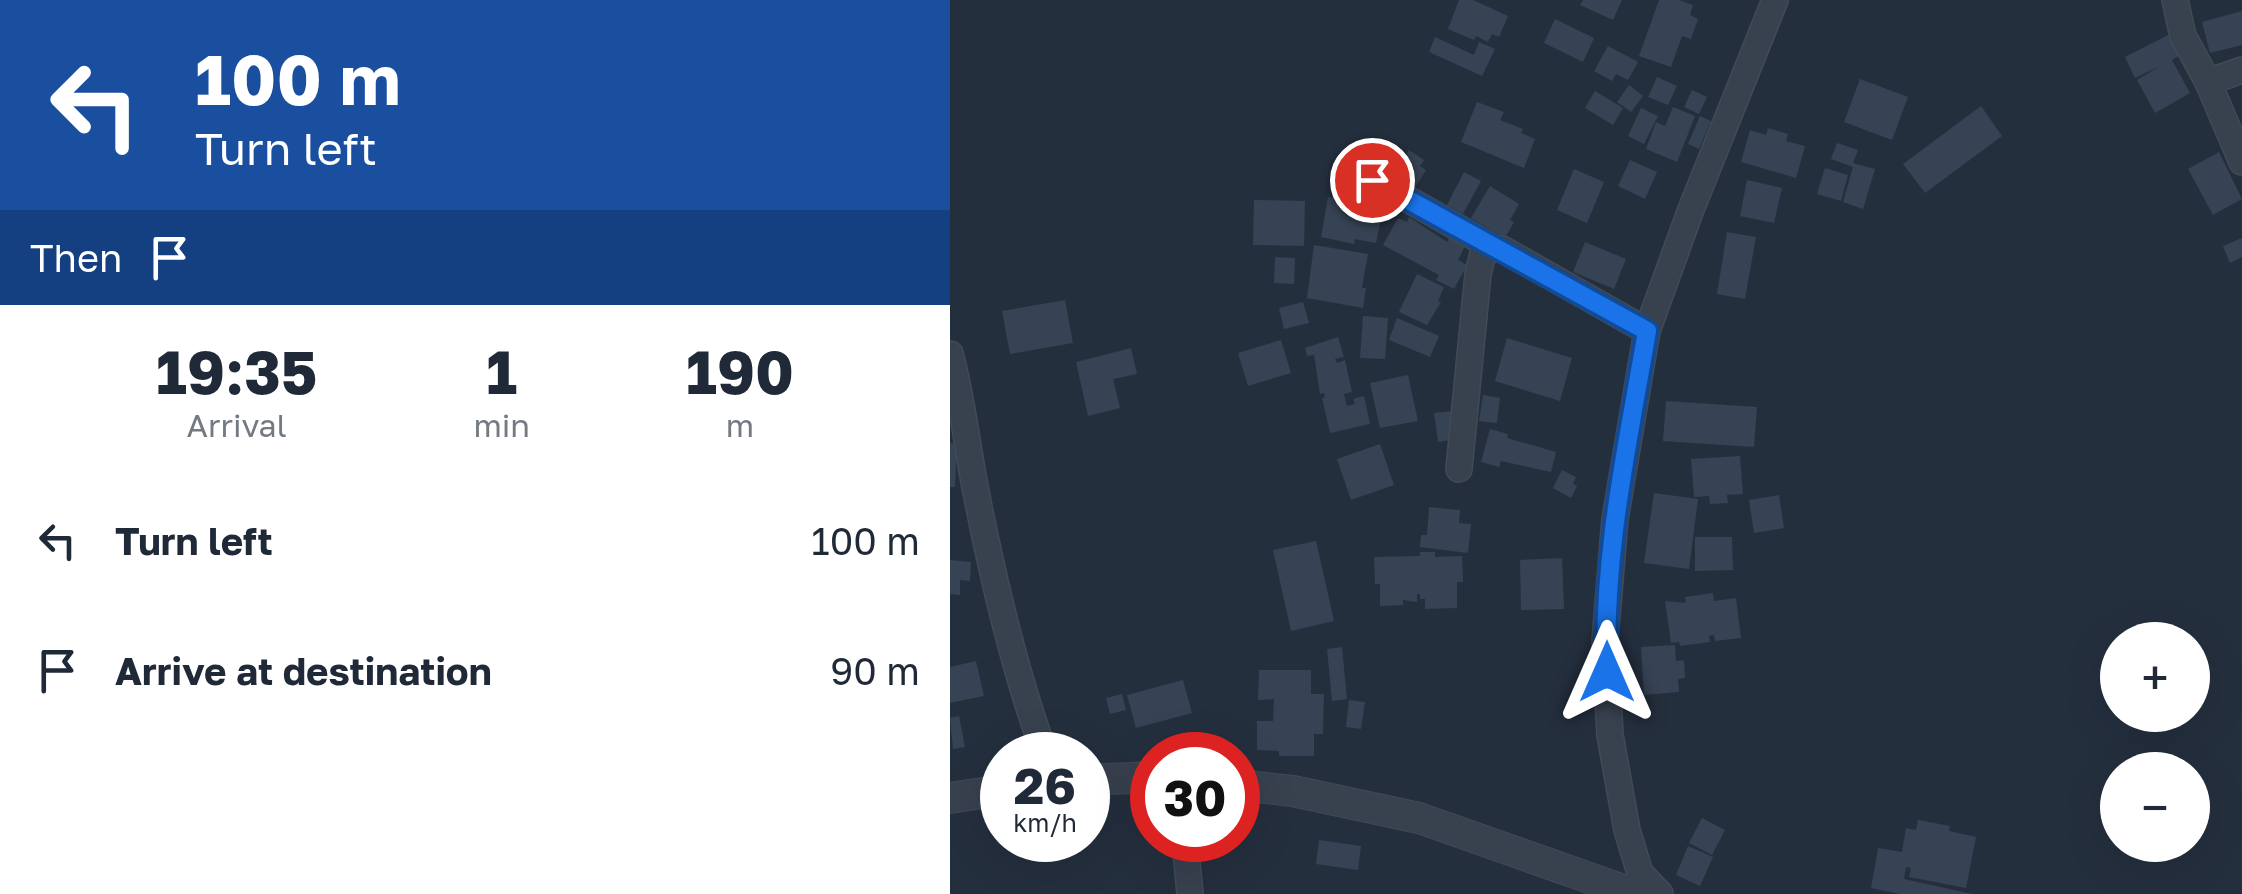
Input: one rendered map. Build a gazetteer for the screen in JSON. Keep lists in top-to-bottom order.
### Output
{
  "page": {
    "turn": ["100 m", "Turn left"],
    "then": "Then",
    "eta": [
      "19:35",
      "Arrival",
      "1",
      "min",
      "190",
      "m"
    ],
    "list": [
      {
        "name": "Turn left",
        "value": "100 m"
      },
      {
        "name": "Arrive at destination",
        "value": "90 m"
      }
    ],
    "map_buttons": ["+", "−"],
    "speed": "26 km/h",
    "limit": "30"
  }
}
